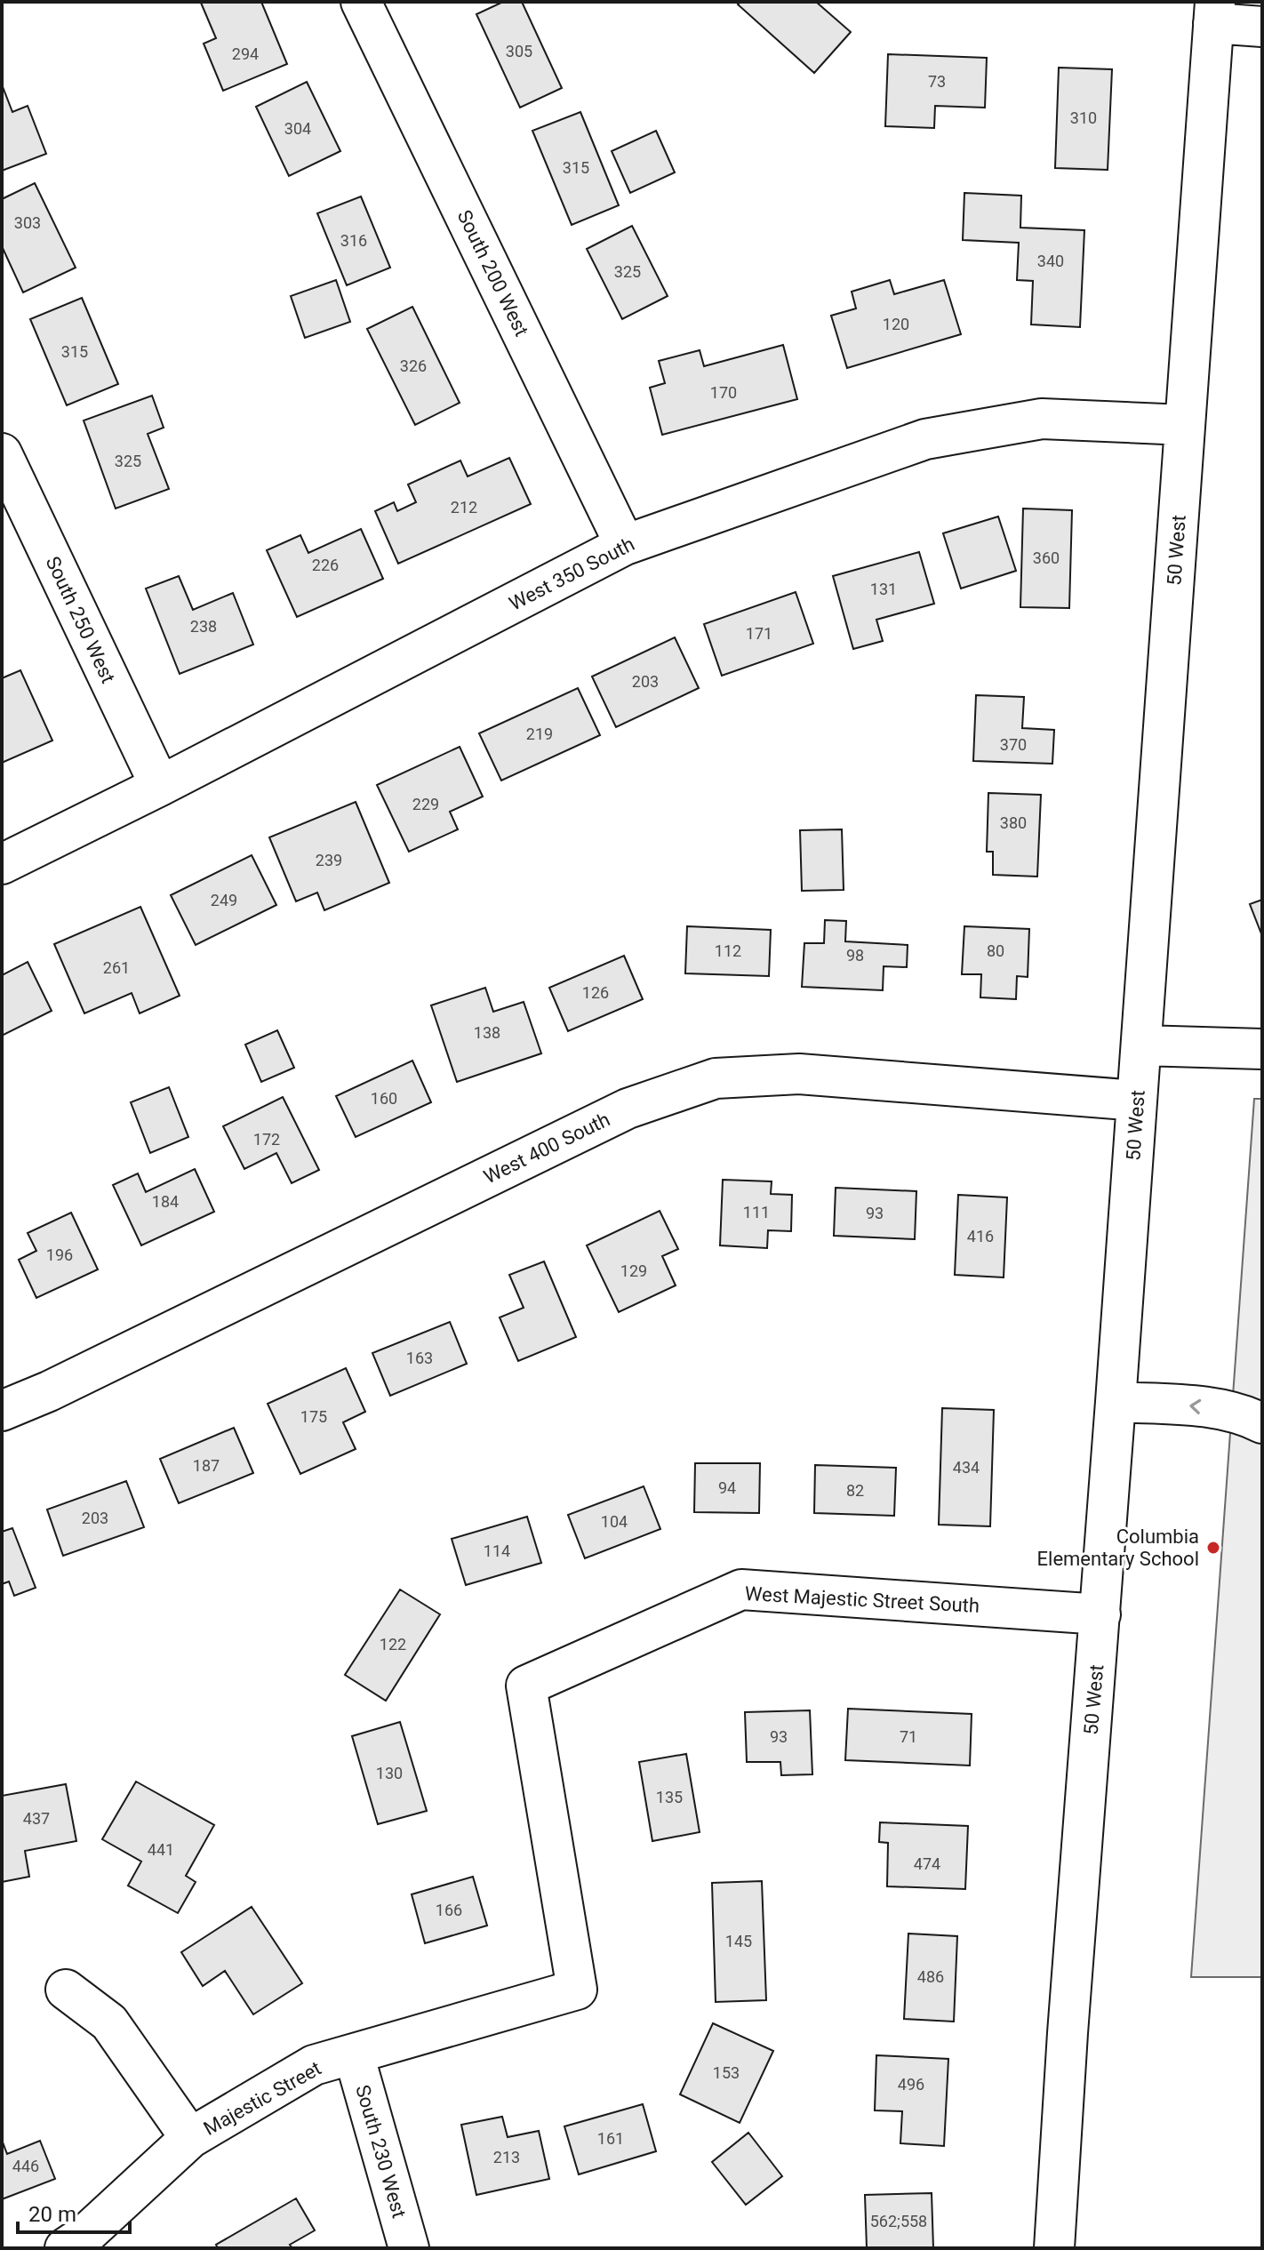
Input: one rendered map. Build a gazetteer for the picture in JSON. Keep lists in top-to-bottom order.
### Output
{
  "streets": {
    "street": [
      "South 200 West",
      "50 West",
      "West 350 South",
      "South 250 West",
      "West 400 South",
      "West Majestic Street South",
      "Majestic Street",
      "South 230 West"
    ]
  },
  "crossings": [
    ["South 200 West", "West 350 South"],
    ["50 West", "West 350 South"],
    ["50 West", "West 400 South"],
    ["50 West", "West Majestic Street South"],
    ["West 350 South", "South 250 West"],
    ["West Majestic Street South", "Majestic Street"],
    ["Majestic Street", "South 230 West"]
  ],
  "places": ["Columbia Elementary School"],
  "house_numbers": [
    "305",
    "294",
    "73",
    "310",
    "304",
    "315",
    "303",
    "316",
    "340",
    "325",
    "120",
    "315",
    "326",
    "170",
    "325",
    "212",
    "360",
    "226",
    "131",
    "238",
    "171",
    "203",
    "219",
    "370",
    "229",
    "380",
    "239",
    "249",
    "112",
    "80",
    "98",
    "261",
    "126",
    "138",
    "160",
    "172",
    "184",
    "111",
    "93",
    "416",
    "196",
    "129",
    "163",
    "175",
    "187",
    "434",
    "94",
    "82",
    "203",
    "104",
    "114",
    "122",
    "93",
    "71",
    "130",
    "135",
    "437",
    "441",
    "474",
    "166",
    "145",
    "486",
    "153",
    "496",
    "161",
    "213",
    "446",
    "562;558"
  ],
  "scale_bar": "20 m"
}
